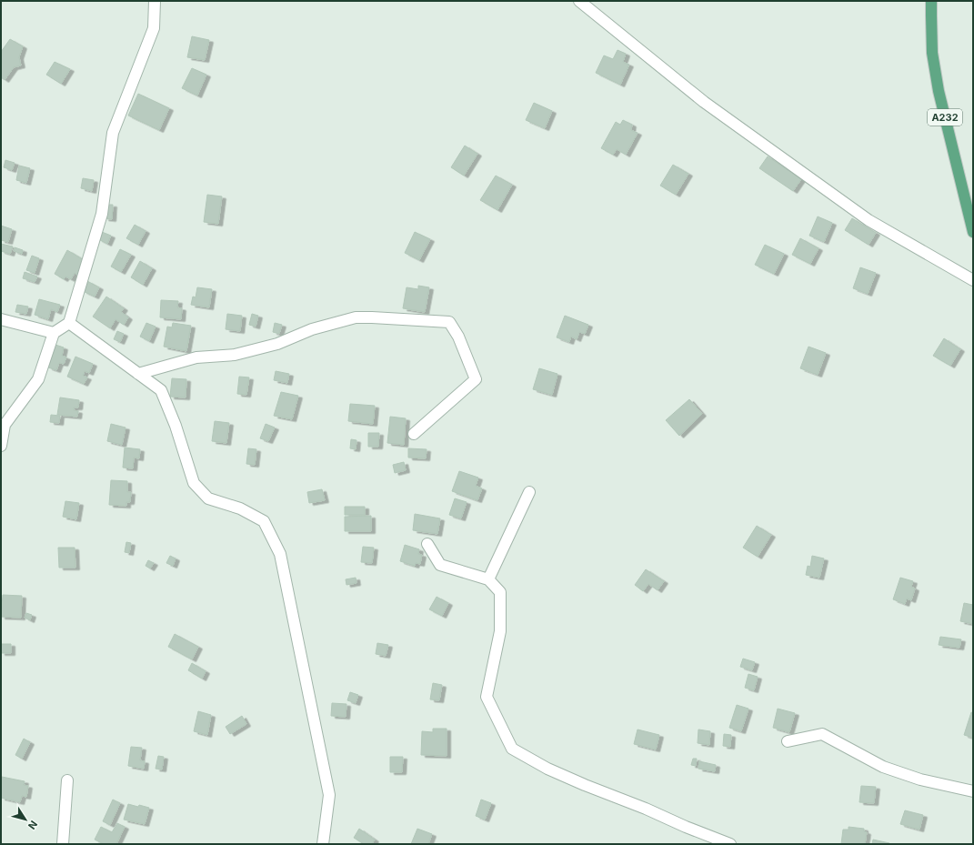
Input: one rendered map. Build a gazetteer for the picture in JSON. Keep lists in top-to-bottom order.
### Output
{
  "streets": {
    "main road": ["A232"]
  },
  "north": "bottom right"
}
